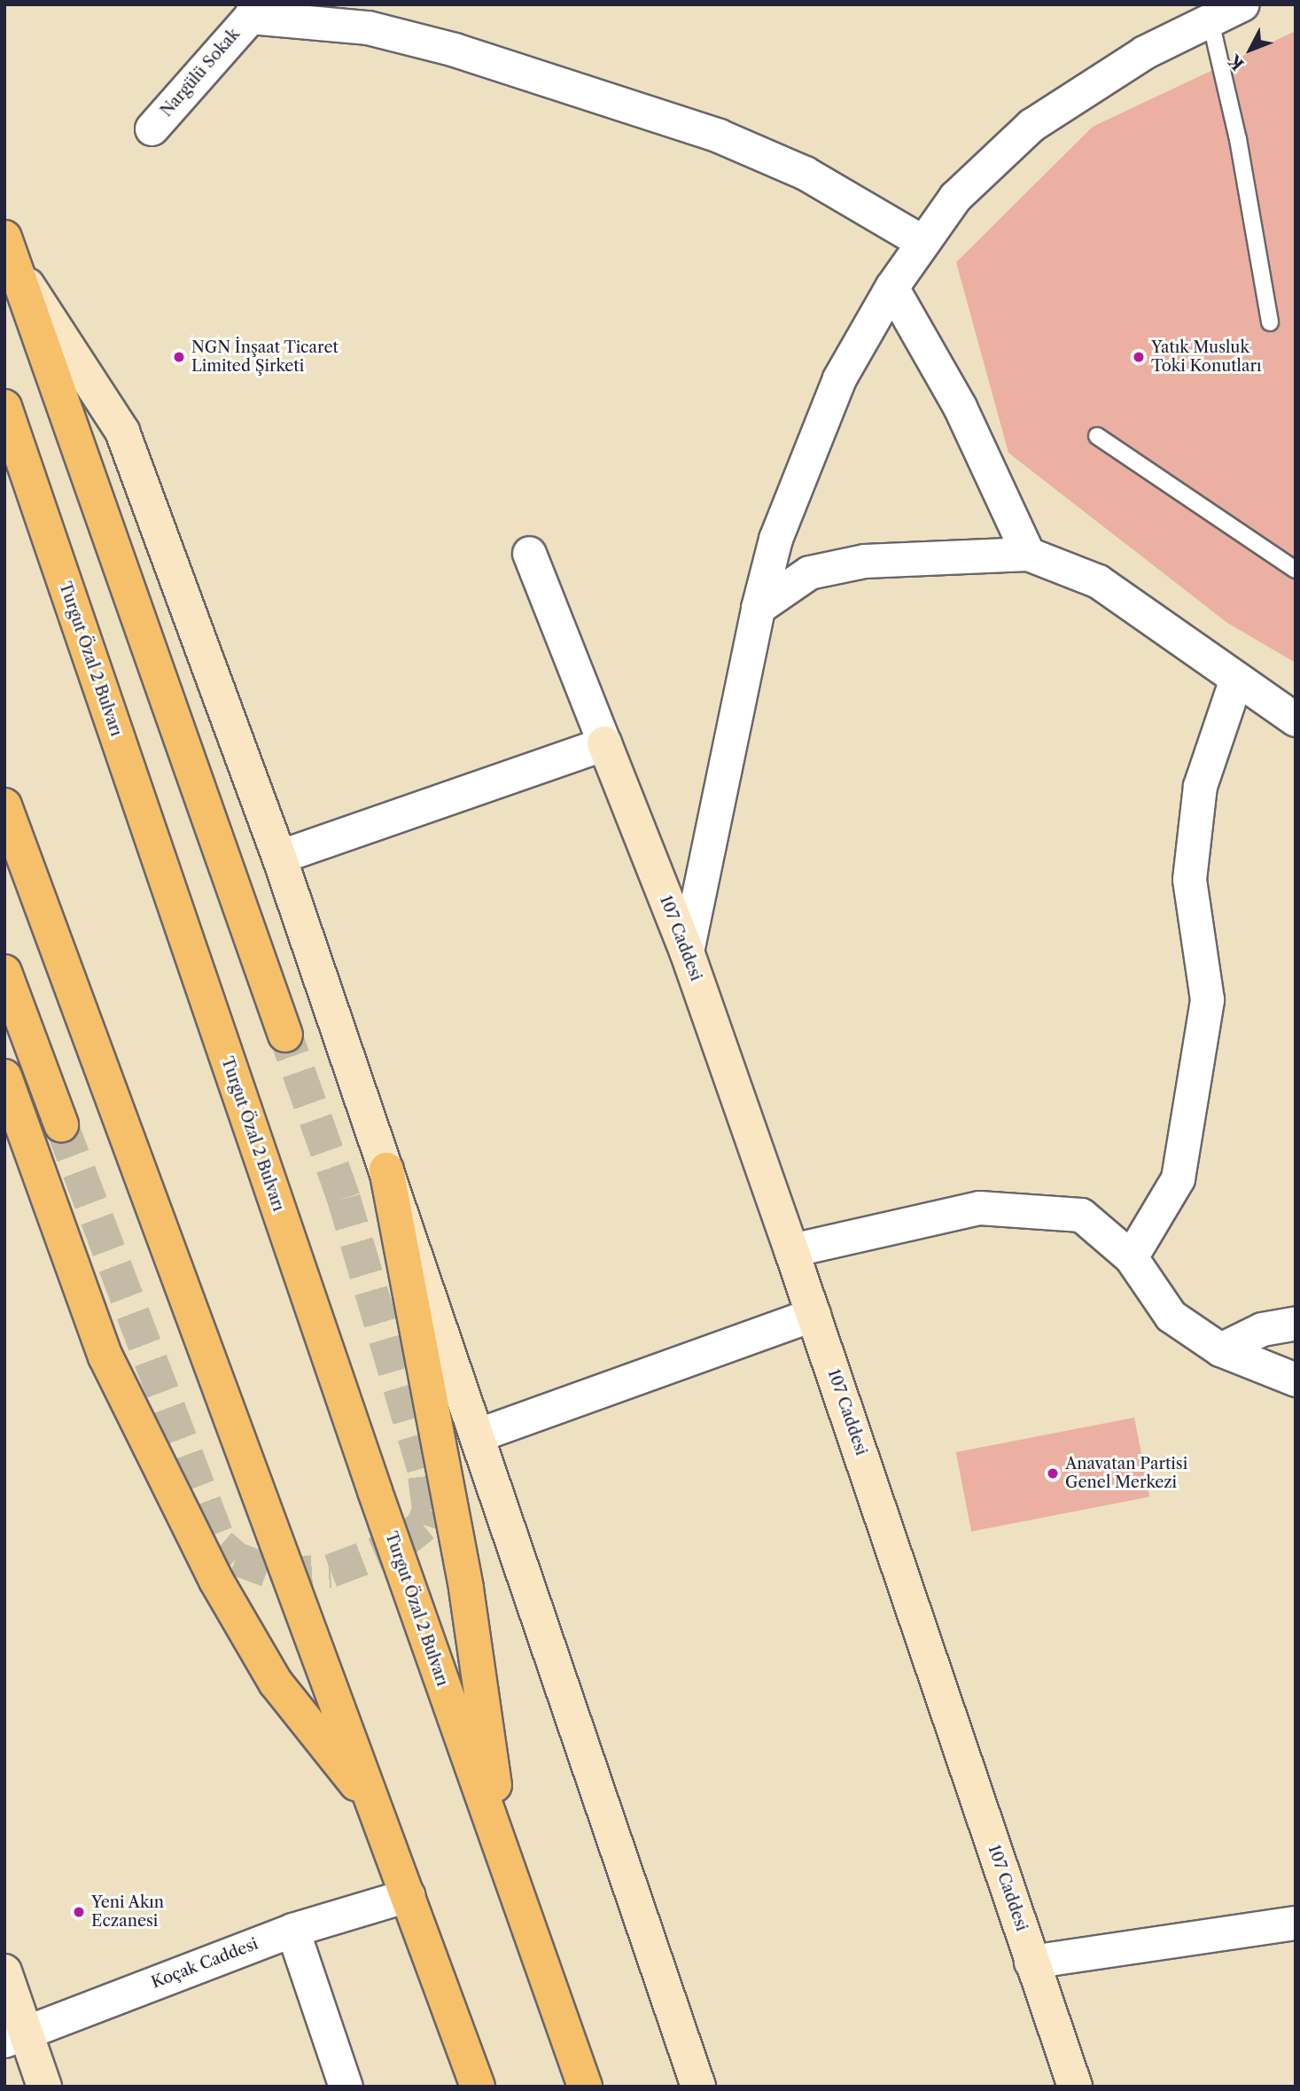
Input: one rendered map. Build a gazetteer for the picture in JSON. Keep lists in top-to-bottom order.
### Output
{
  "streets": {
    "highway": ["Turgut Özal 2 Bulvarı"],
    "street": ["Nargülü Sokak", "107 Caddesi", "Koçak Caddesi"]
  },
  "places": [
    "NGN İnşaat Ticaret Limited Şirketi",
    "Yatık Musluk Toki Konutları",
    "Anavatan Partisi Genel Merkezi",
    "Yeni Akın Eczanesi"
  ],
  "north": "bottom left"
}
